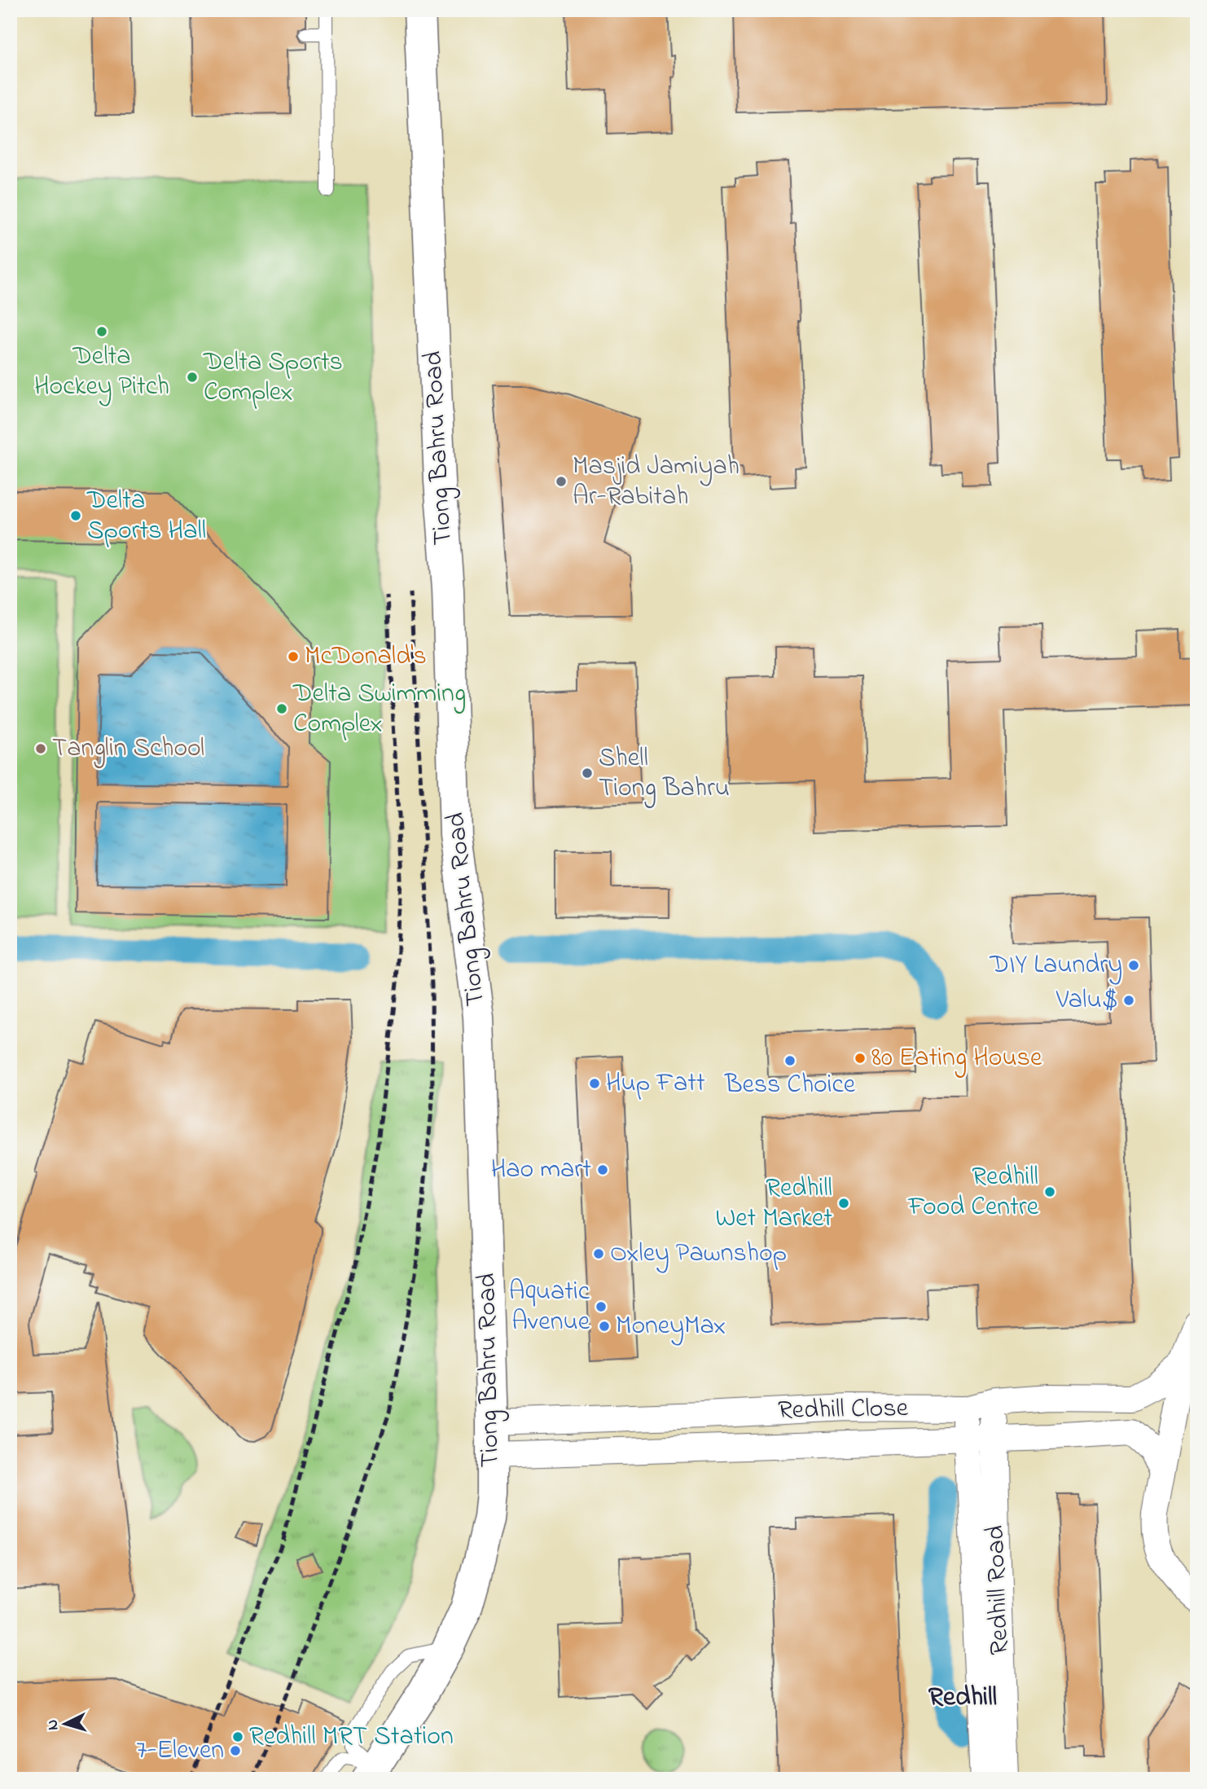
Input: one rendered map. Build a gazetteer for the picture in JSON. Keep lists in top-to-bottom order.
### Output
{
  "streets": {
    "main road": ["Tiong Bahru Road"],
    "street": ["Redhill Close", "Redhill Road"]
  },
  "crossings": [
    ["Tiong Bahru Road", "Redhill Close"],
    ["Redhill Close", "Redhill Road"]
  ],
  "districts": ["Redhill"],
  "places": [
    "Delta Hockey Pitch",
    "Delta Sports Complex",
    "Masjid Jamiyah Ar-Rabitah",
    "Delta Sports Hall",
    "McDonald's",
    "Delta Swimming Complex",
    "Tanglin School",
    "Shell Tiong Bahru",
    "DIY Laundry",
    "Valu$",
    "80 Eating House",
    "Bess Choice",
    "Hup Fatt",
    "Hao mart",
    "Redhill Food Centre",
    "Redhill Wet Market",
    "Oxley Pawnshop",
    "Aquatic Avenue",
    "MoneyMax",
    "Redhill MRT Station",
    "7-Eleven"
  ],
  "north": "left"
}
